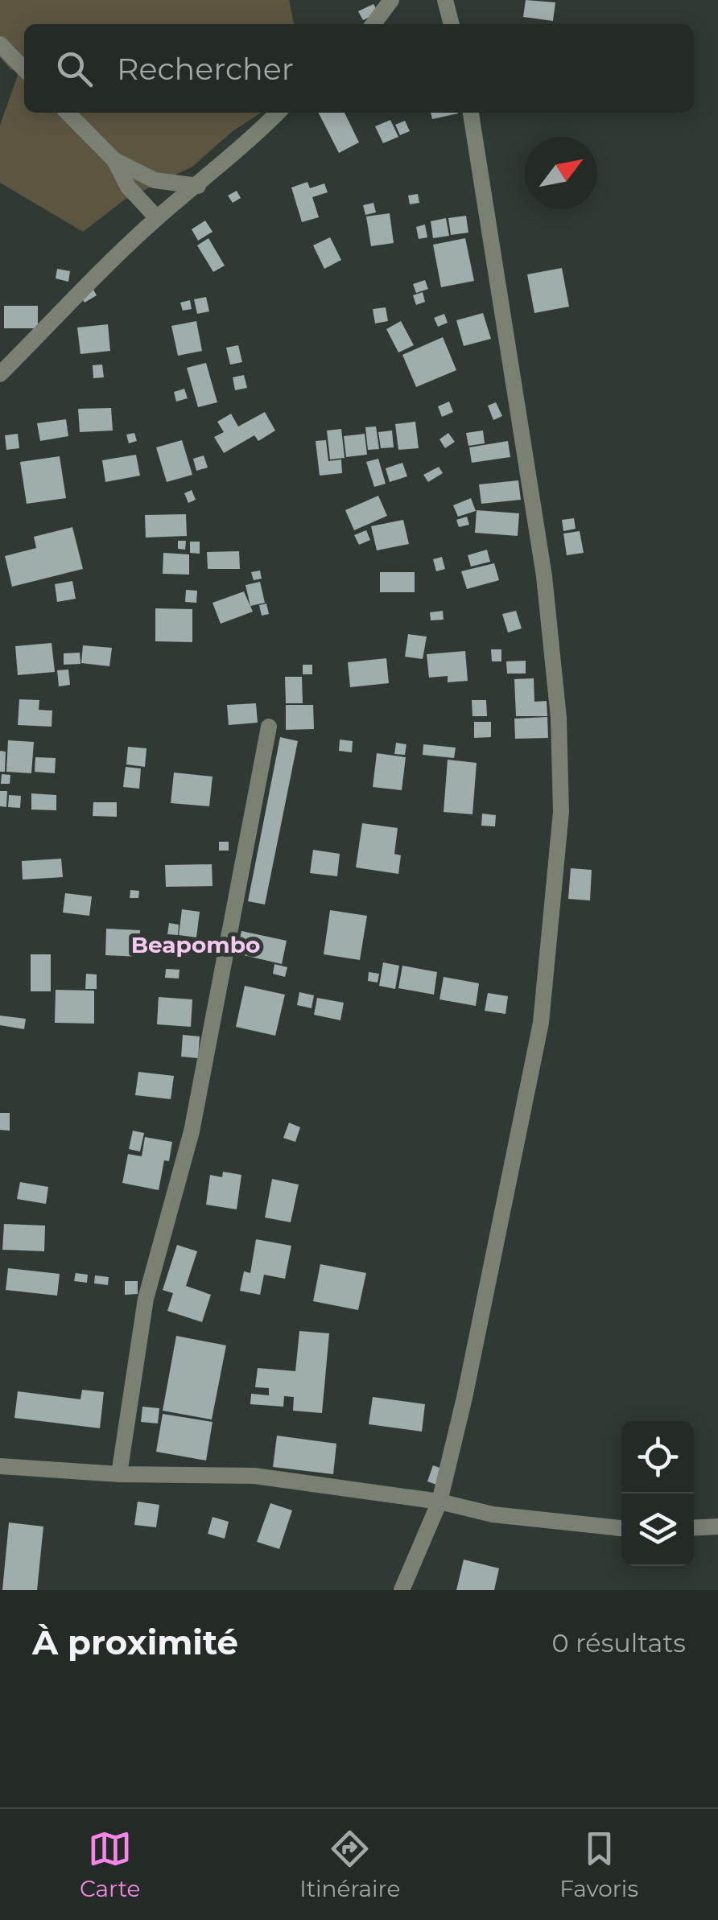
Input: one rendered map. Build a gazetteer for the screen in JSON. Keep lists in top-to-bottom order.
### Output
{
  "districts": ["Beapombo"],
  "north": "top right",
  "page": {
    "search": "Rechercher",
    "heading": ["À proximité", "0 résultats"],
    "nav": ["Carte", "Itinéraire", "Favoris"]
  }
}
